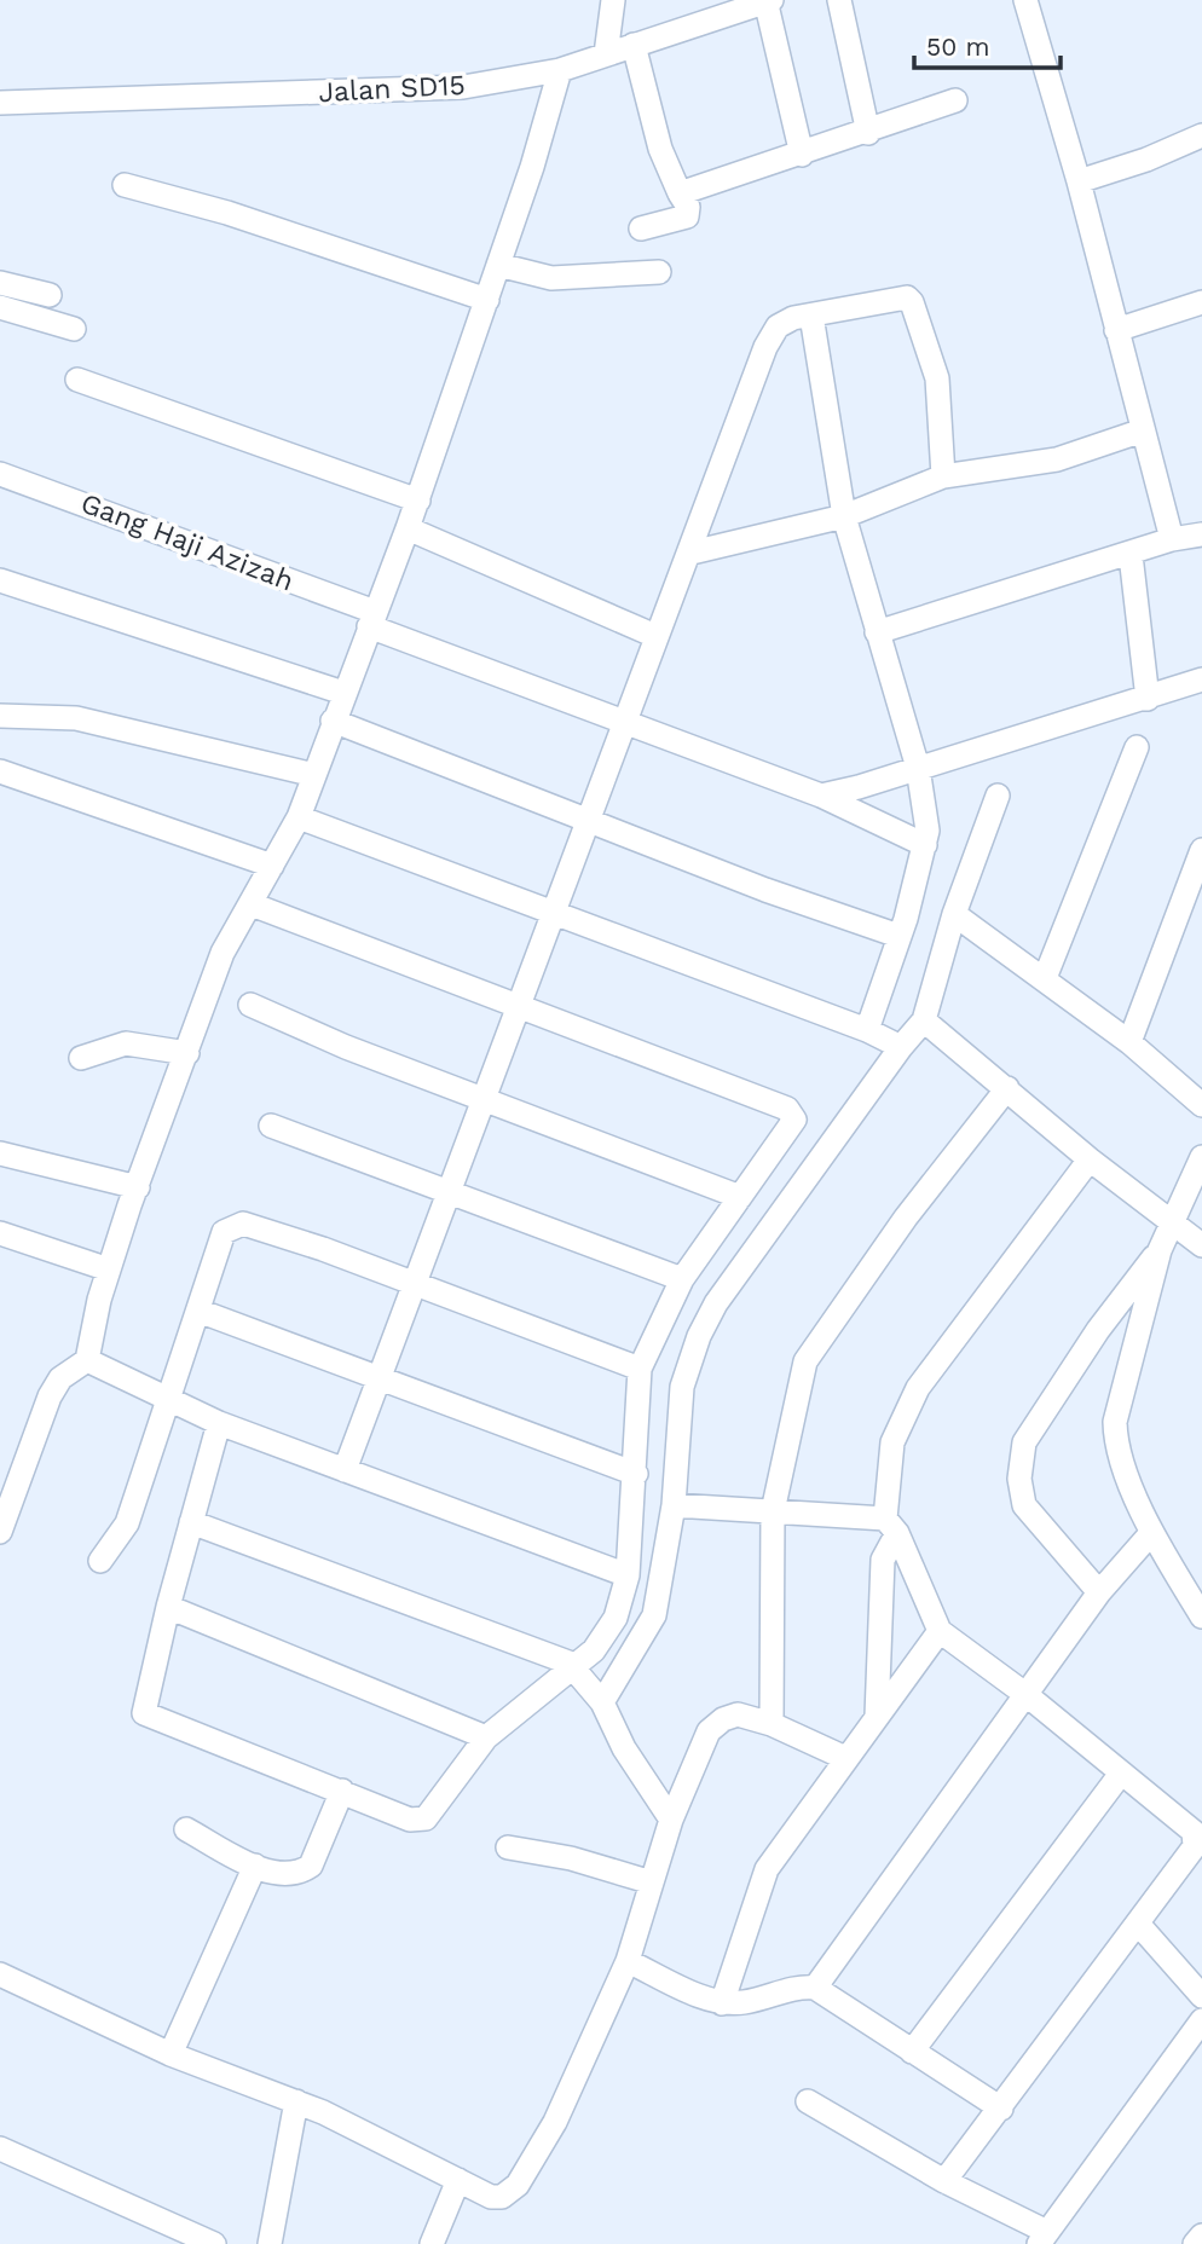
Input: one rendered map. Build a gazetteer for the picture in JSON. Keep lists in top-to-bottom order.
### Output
{
  "streets": {
    "street": ["Jalan SD15", "Gang Haji Azizah"]
  },
  "scale_bar": "50 m"
}
